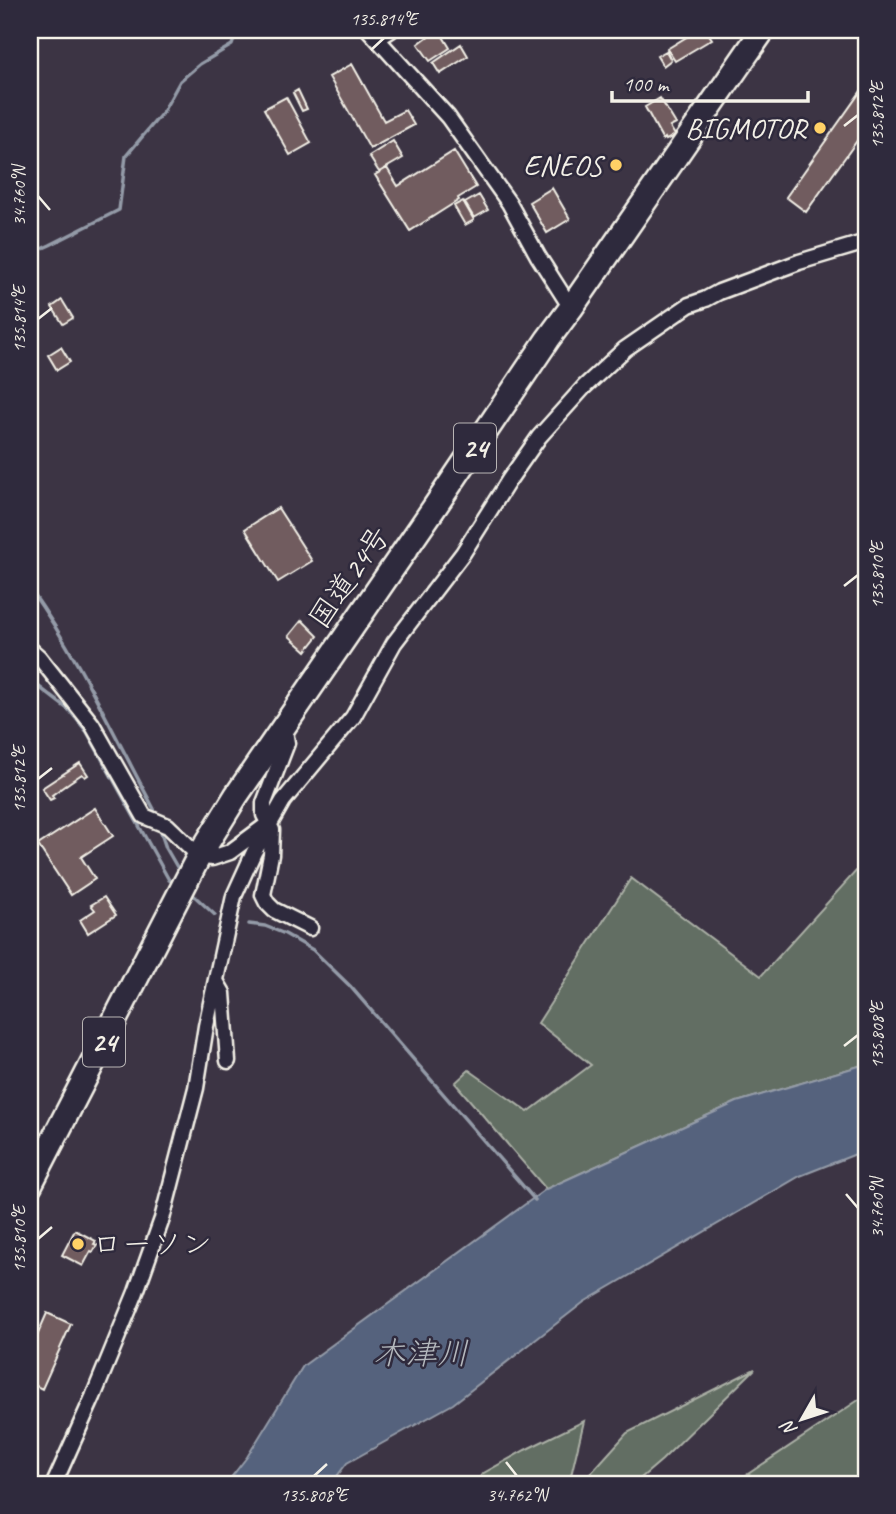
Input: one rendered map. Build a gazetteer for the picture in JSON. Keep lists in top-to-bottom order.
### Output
{
  "streets": {
    "highway": ["24", "国道24号"]
  },
  "water": ["木津川"],
  "places": ["BIGMOTOR", "ENEOS", "ローソン"],
  "scale_bar": "100 m",
  "north": "bottom left",
  "coordinates": [
    "135.814°E",
    "135.812°E",
    "34.760°N",
    "135.810°E",
    "135.808°E",
    "34.762°N"
  ]
}
